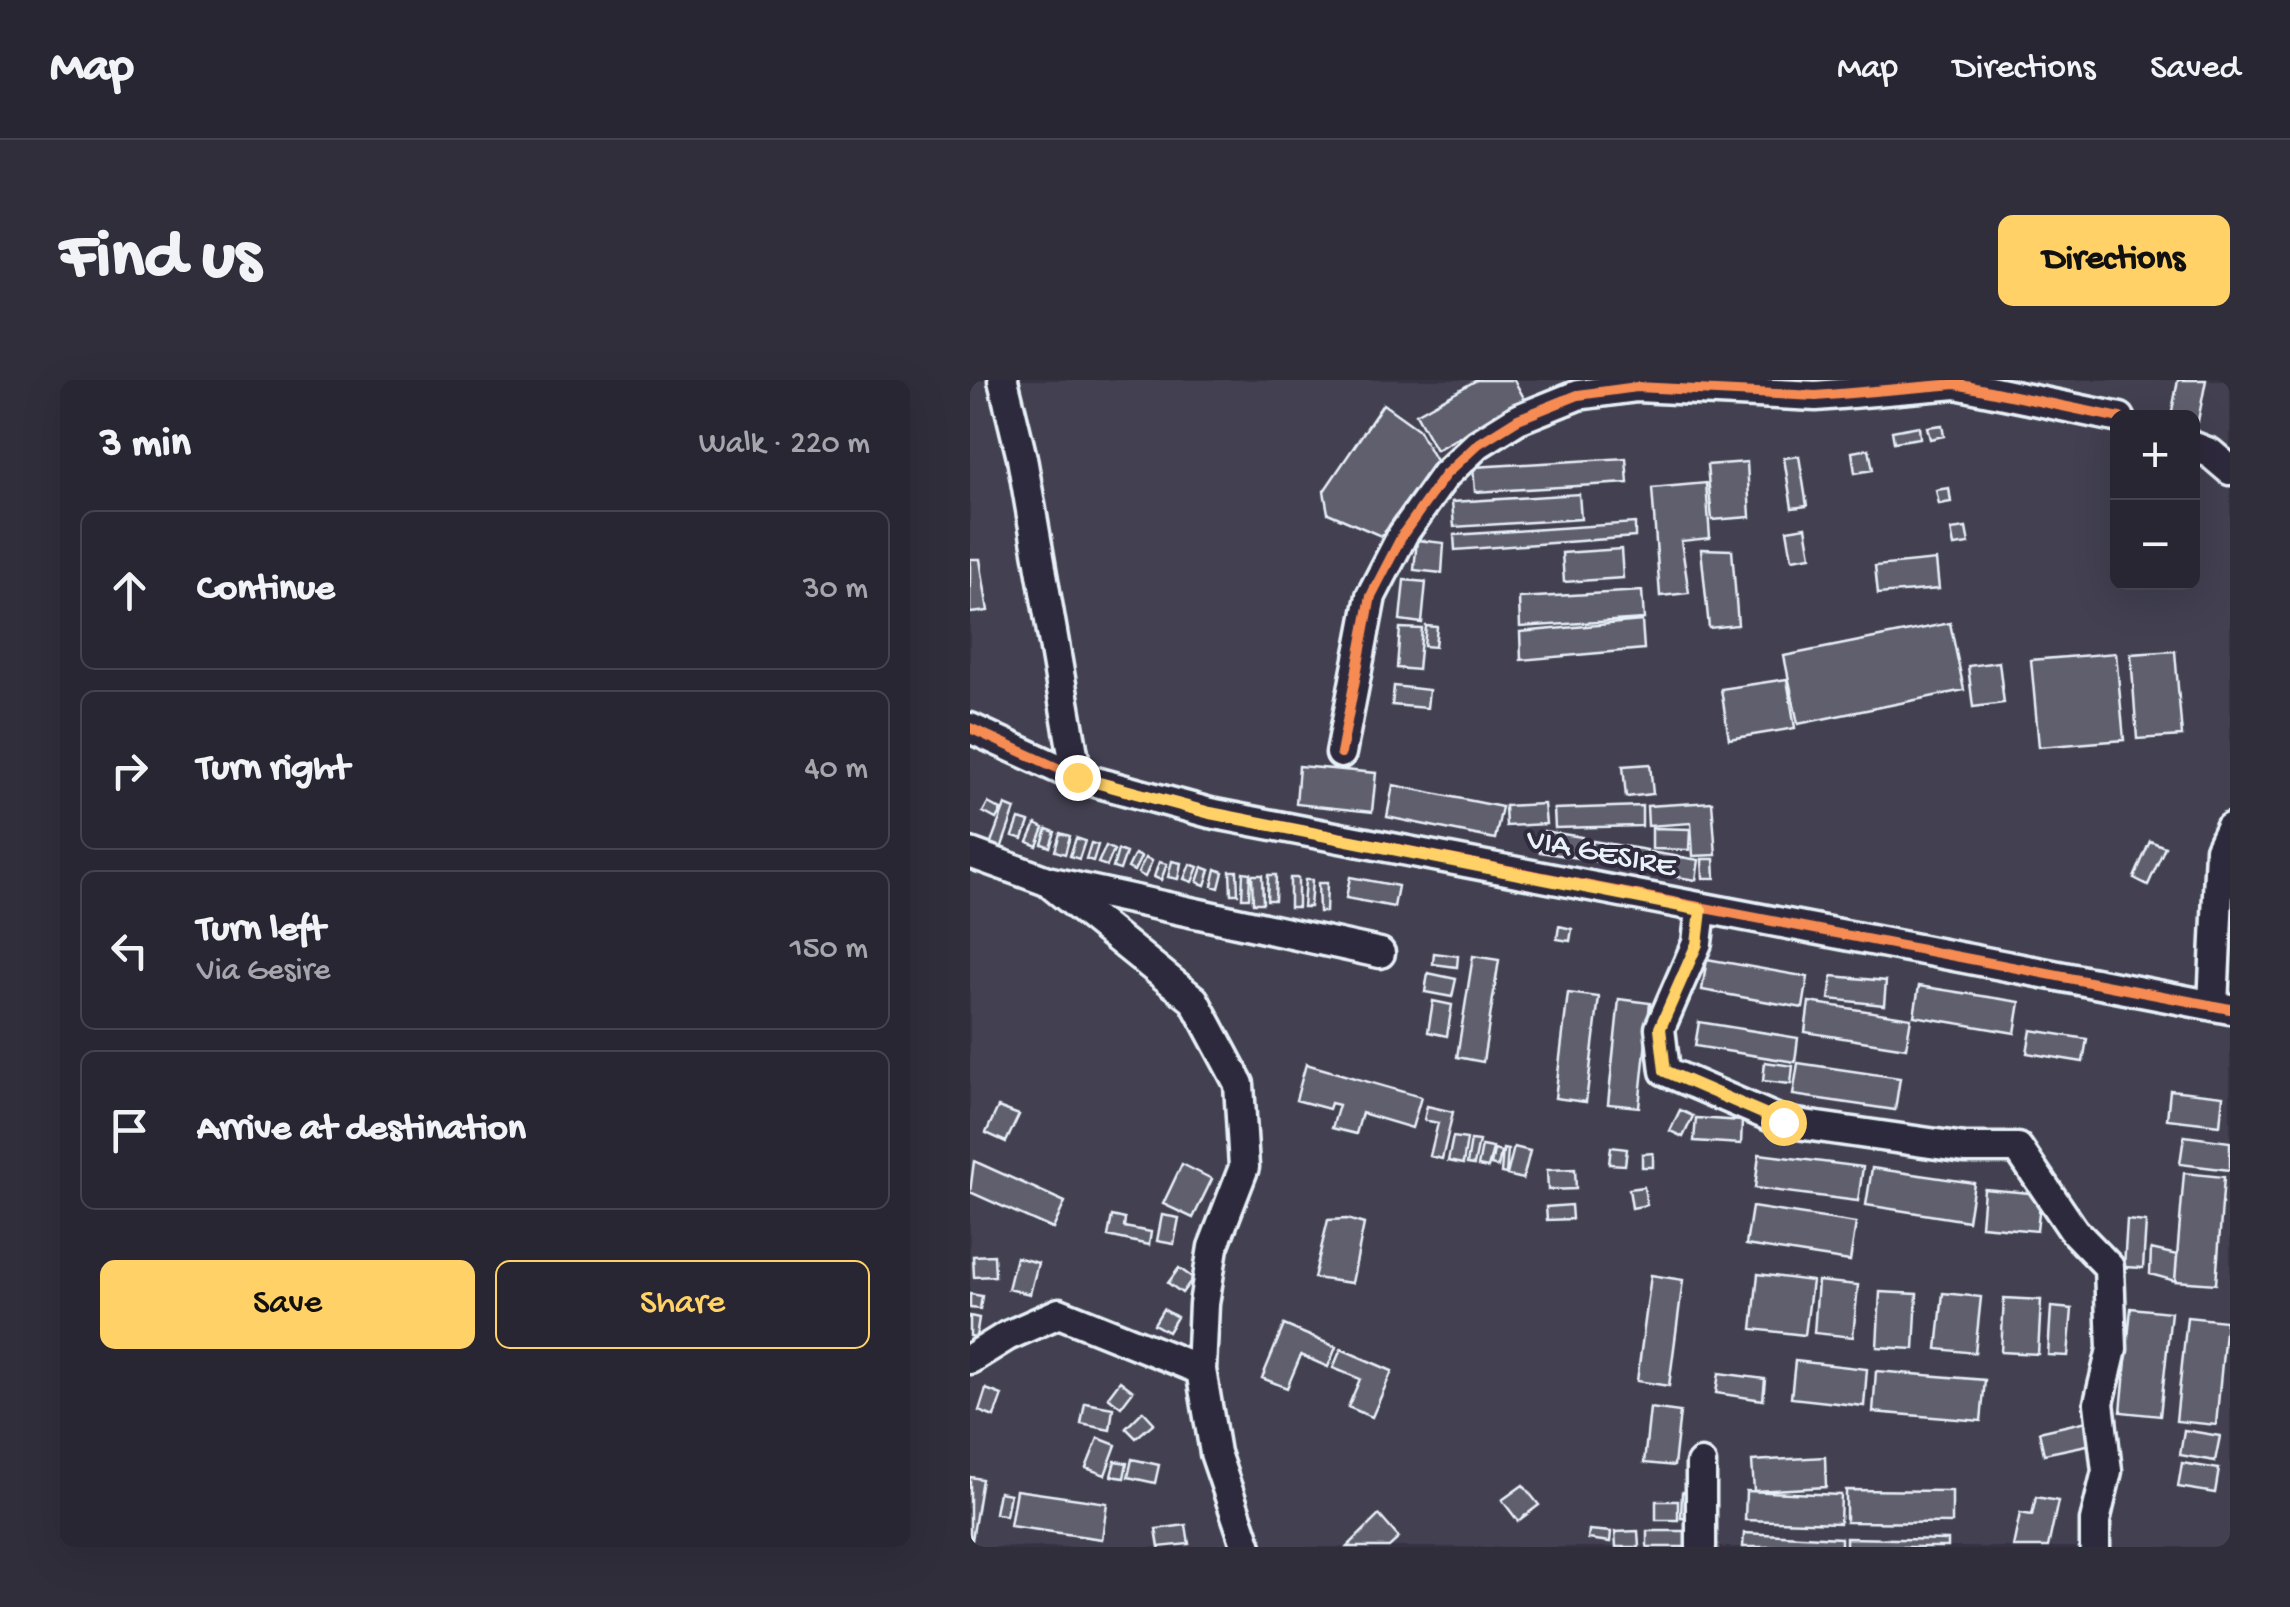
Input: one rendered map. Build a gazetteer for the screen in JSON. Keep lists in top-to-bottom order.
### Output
{
  "streets": {
    "street": ["VIA GESIRE"]
  },
  "page": {
    "header": "Map",
    "nav": ["Map", "Directions", "Saved"],
    "buttons": [
      "Directions",
      ["Save", "Share"]
    ],
    "title": "Find us",
    "heading": ["3 min", "Walk · 220 m"],
    "map_buttons": ["+", "−"],
    "list": [
      ["Continue", "30 m"],
      ["Turn right", "40 m"],
      ["Turn left", "Via Gesire", "150 m"],
      "Arrive at destination"
    ]
  }
}
